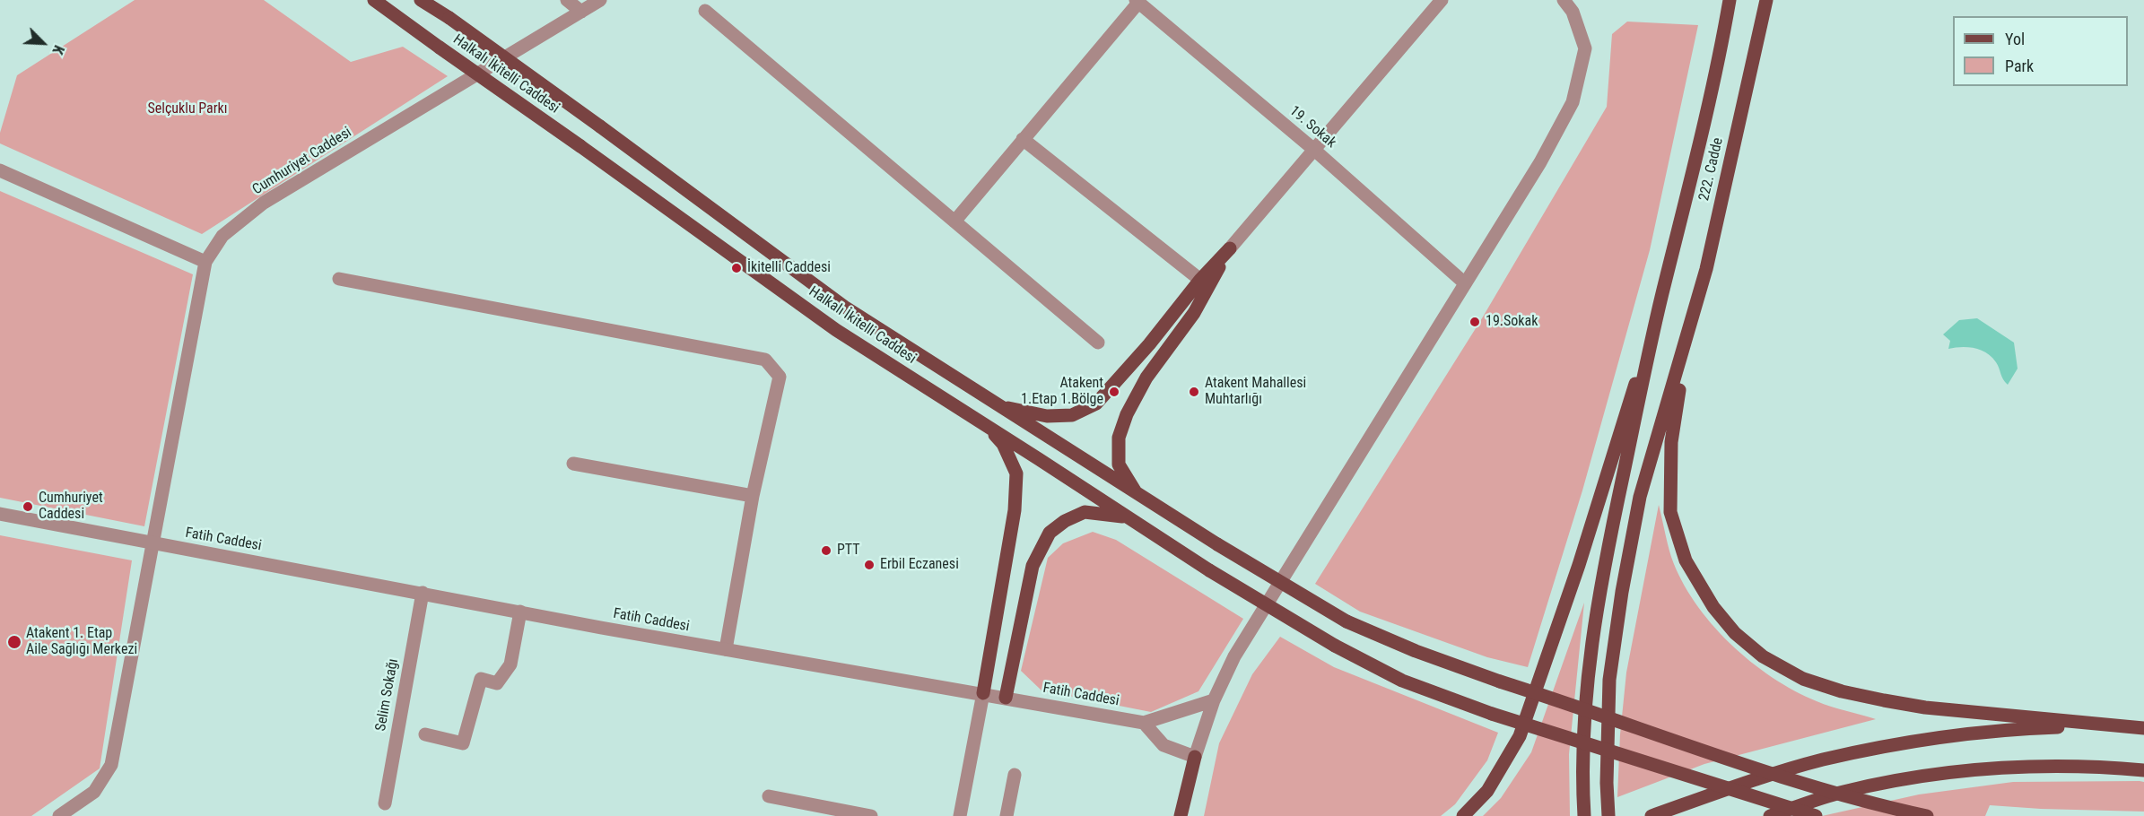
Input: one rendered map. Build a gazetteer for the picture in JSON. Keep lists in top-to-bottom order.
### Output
{
  "streets": {
    "main road": ["Halkalı İkitelli Caddesi", "222. Cadde"],
    "street": [
      "19. Sokak",
      "Cumhuriyet Caddesi",
      "Fatih Caddesi",
      "Selim Sokağı"
    ]
  },
  "crossings": [
    ["Cumhuriyet Caddesi", "Fatih Caddesi"],
    ["Fatih Caddesi", "Selim Sokağı"]
  ],
  "parks": ["Selçuklu Parkı"],
  "places": [
    "İkitelli Caddesi",
    "19.Sokak",
    "Atakent 1.Etap 1.Bölge",
    "Atakent Mahallesi Muhtarlığı",
    "Cumhuriyet Caddesi",
    "PTT",
    "Erbil Eczanesi",
    "Atakent 1. Etap Aile Sağlığı Merkezi"
  ],
  "legend": ["Yol", "Park"],
  "north": "bottom right"
}
